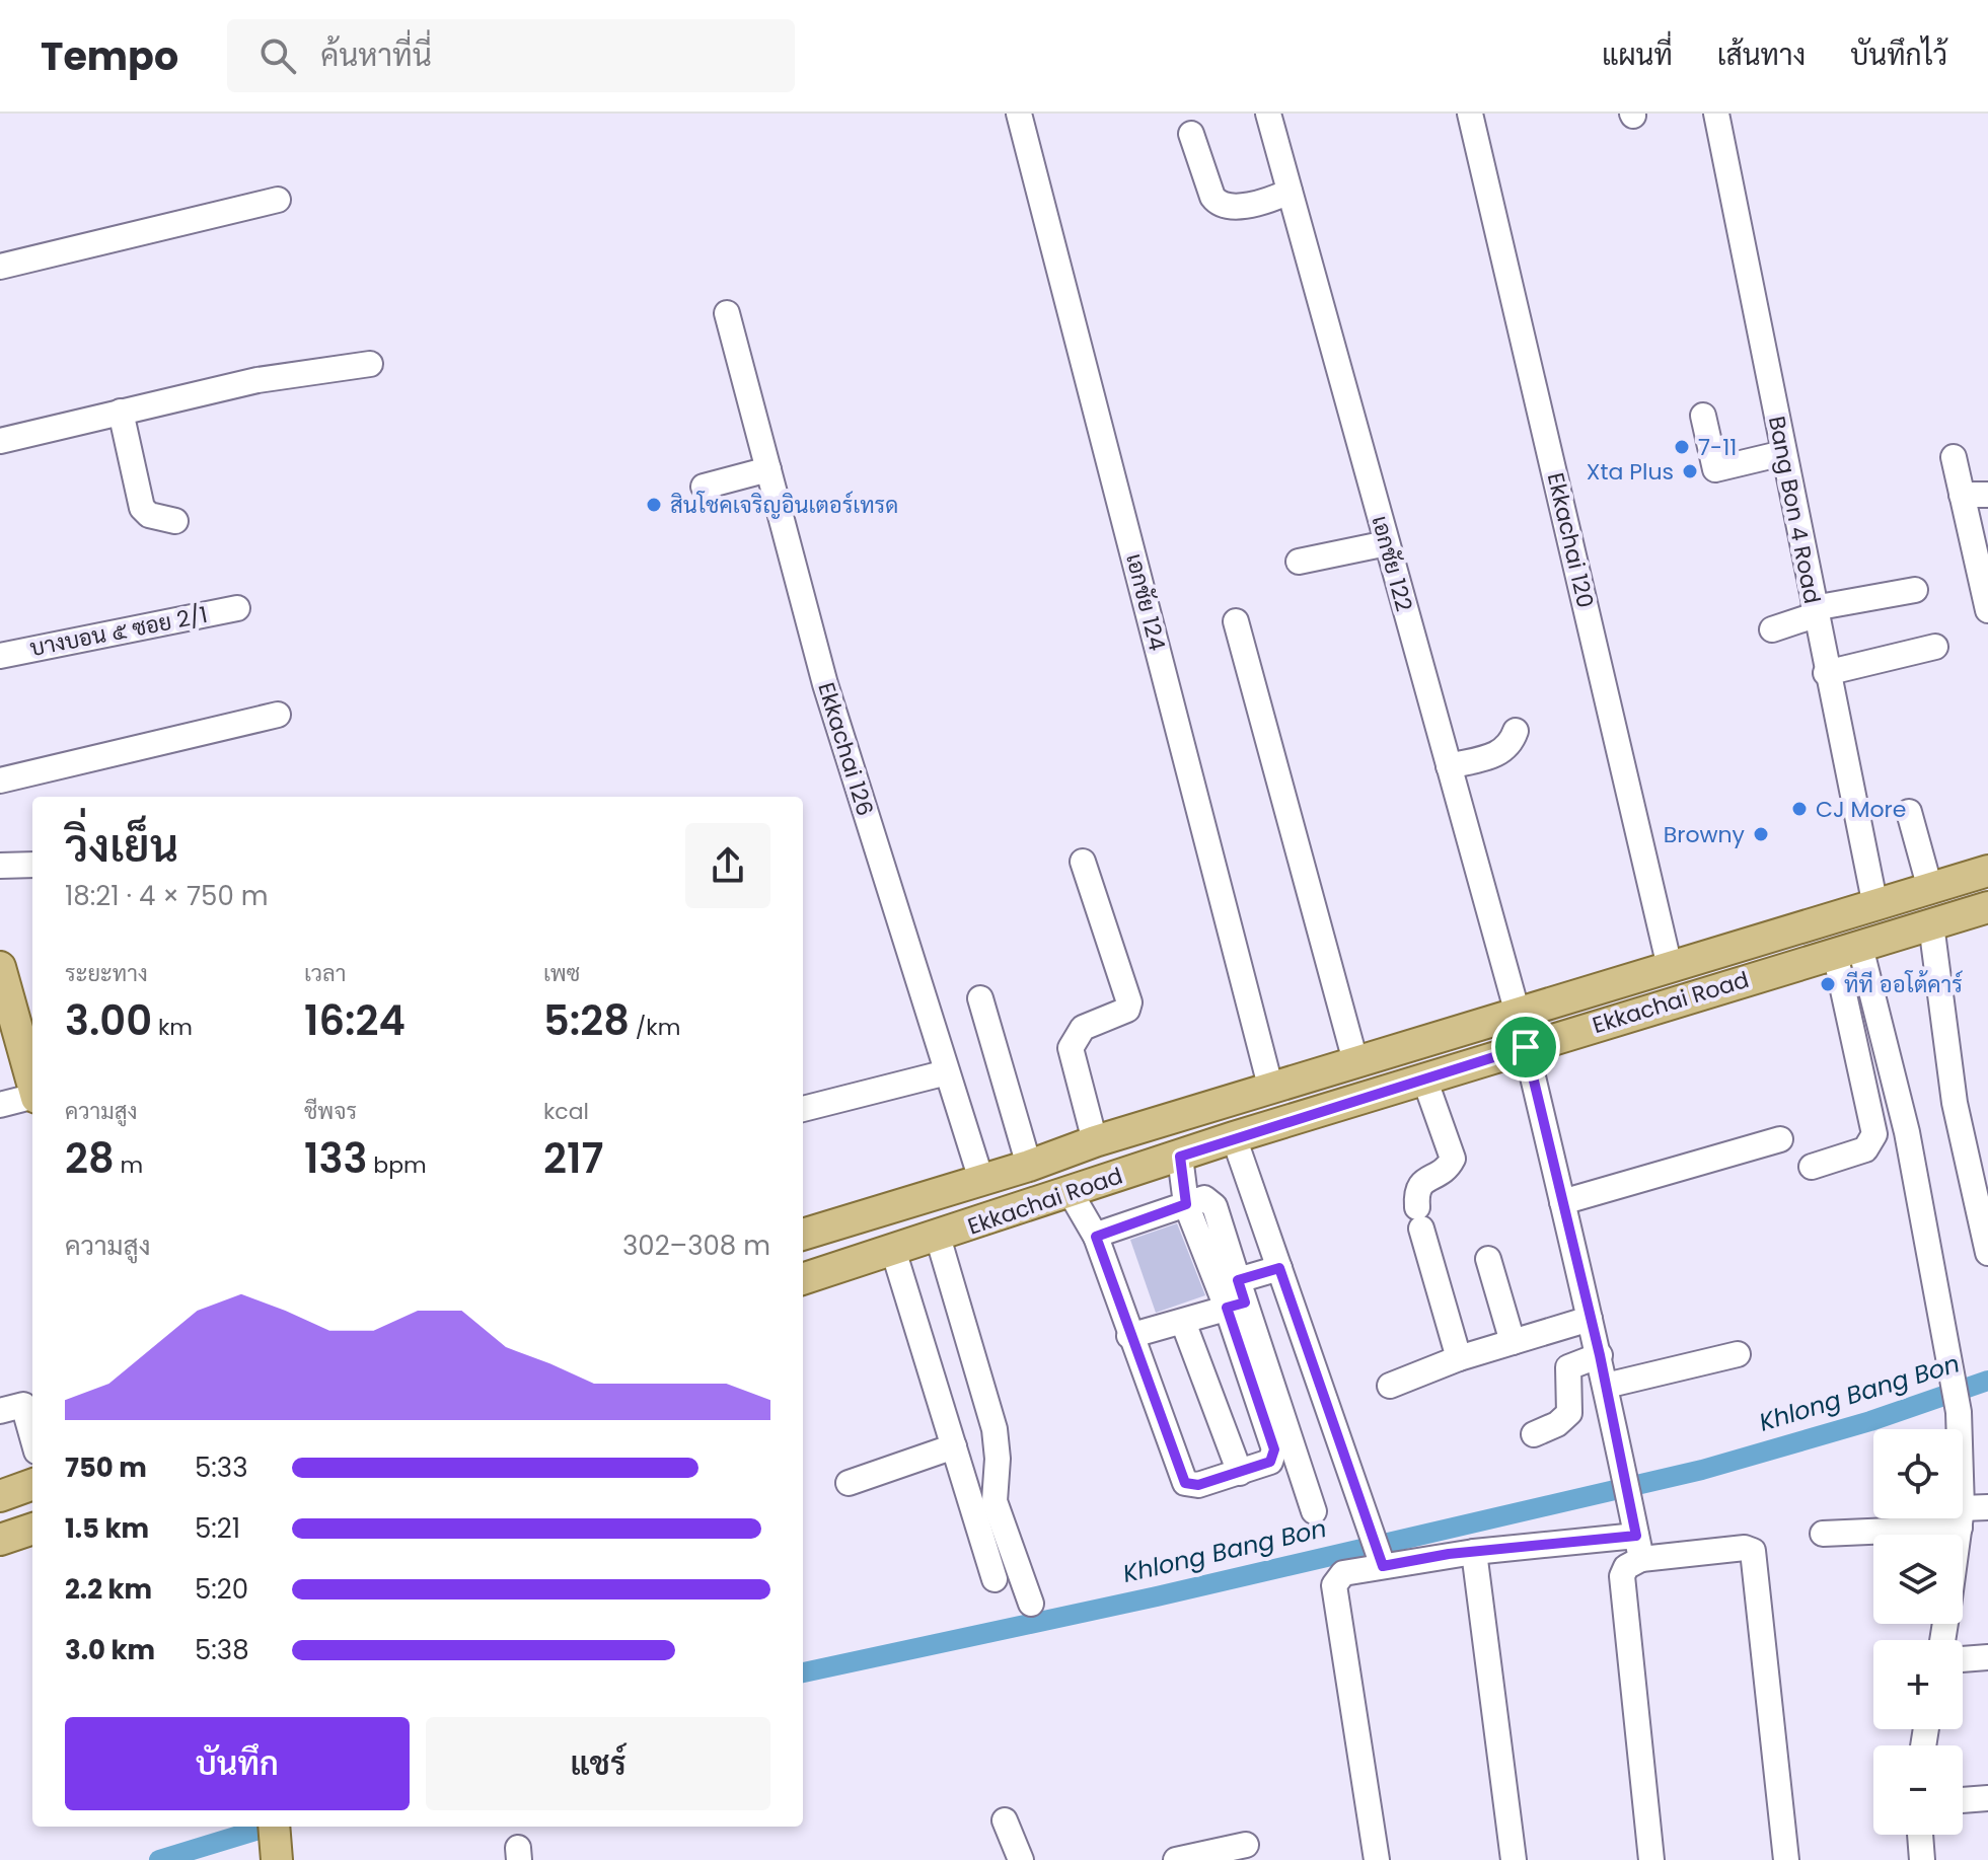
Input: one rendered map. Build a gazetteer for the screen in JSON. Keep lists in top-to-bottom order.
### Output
{
  "streets": {
    "main road": ["Ekkachai Road"],
    "street": [
      "Bang Bon 4 Road",
      "Ekkachai 120",
      "เอกชัย 122",
      "เอกชัย 124",
      "บางบอน ๕ ซอย 2/1",
      "Ekkachai 126"
    ]
  },
  "crossings": [
    ["Bang Bon 4 Road", "Ekkachai Road"],
    ["Ekkachai 120", "Ekkachai Road"],
    ["เอกชัย 122", "Ekkachai Road"],
    ["เอกชัย 124", "Ekkachai Road"],
    ["Ekkachai 126", "Ekkachai Road"]
  ],
  "water": ["Khlong Bang Bon"],
  "places": [
    "7-11",
    "Xta Plus",
    "สินโชคเจริญอินเตอร์เทรด",
    "CJ More",
    "Browny",
    "ทีที ออโต้คาร์"
  ],
  "page": {
    "header": "Tempo",
    "search": "ค้นหาที่นี่",
    "nav": ["แผนที่", "เส้นทาง", "บันทึกไว้"],
    "heading": ["วิ่งเย็น", "18:21 · 4 × 750 m"],
    "stats": [
      ["ระยะทาง", "3.00 km"],
      ["เวลา", "16:24"],
      ["เพซ", "5:28 /km"],
      ["ความสูง", "28 m"],
      ["ชีพจร", "133 bpm"],
      ["kcal", "217"]
    ],
    "chart": ["ความสูง", "302–308 m"],
    "map_buttons": ["+", "−"],
    "list": [
      {
        "name": "750 m",
        "note": "5:33"
      },
      {
        "name": "1.5 km",
        "note": "5:21"
      },
      {
        "name": "2.2 km",
        "note": "5:20"
      },
      {
        "name": "3.0 km",
        "note": "5:38"
      }
    ],
    "buttons": ["บันทึก", "แชร์"]
  }
}
